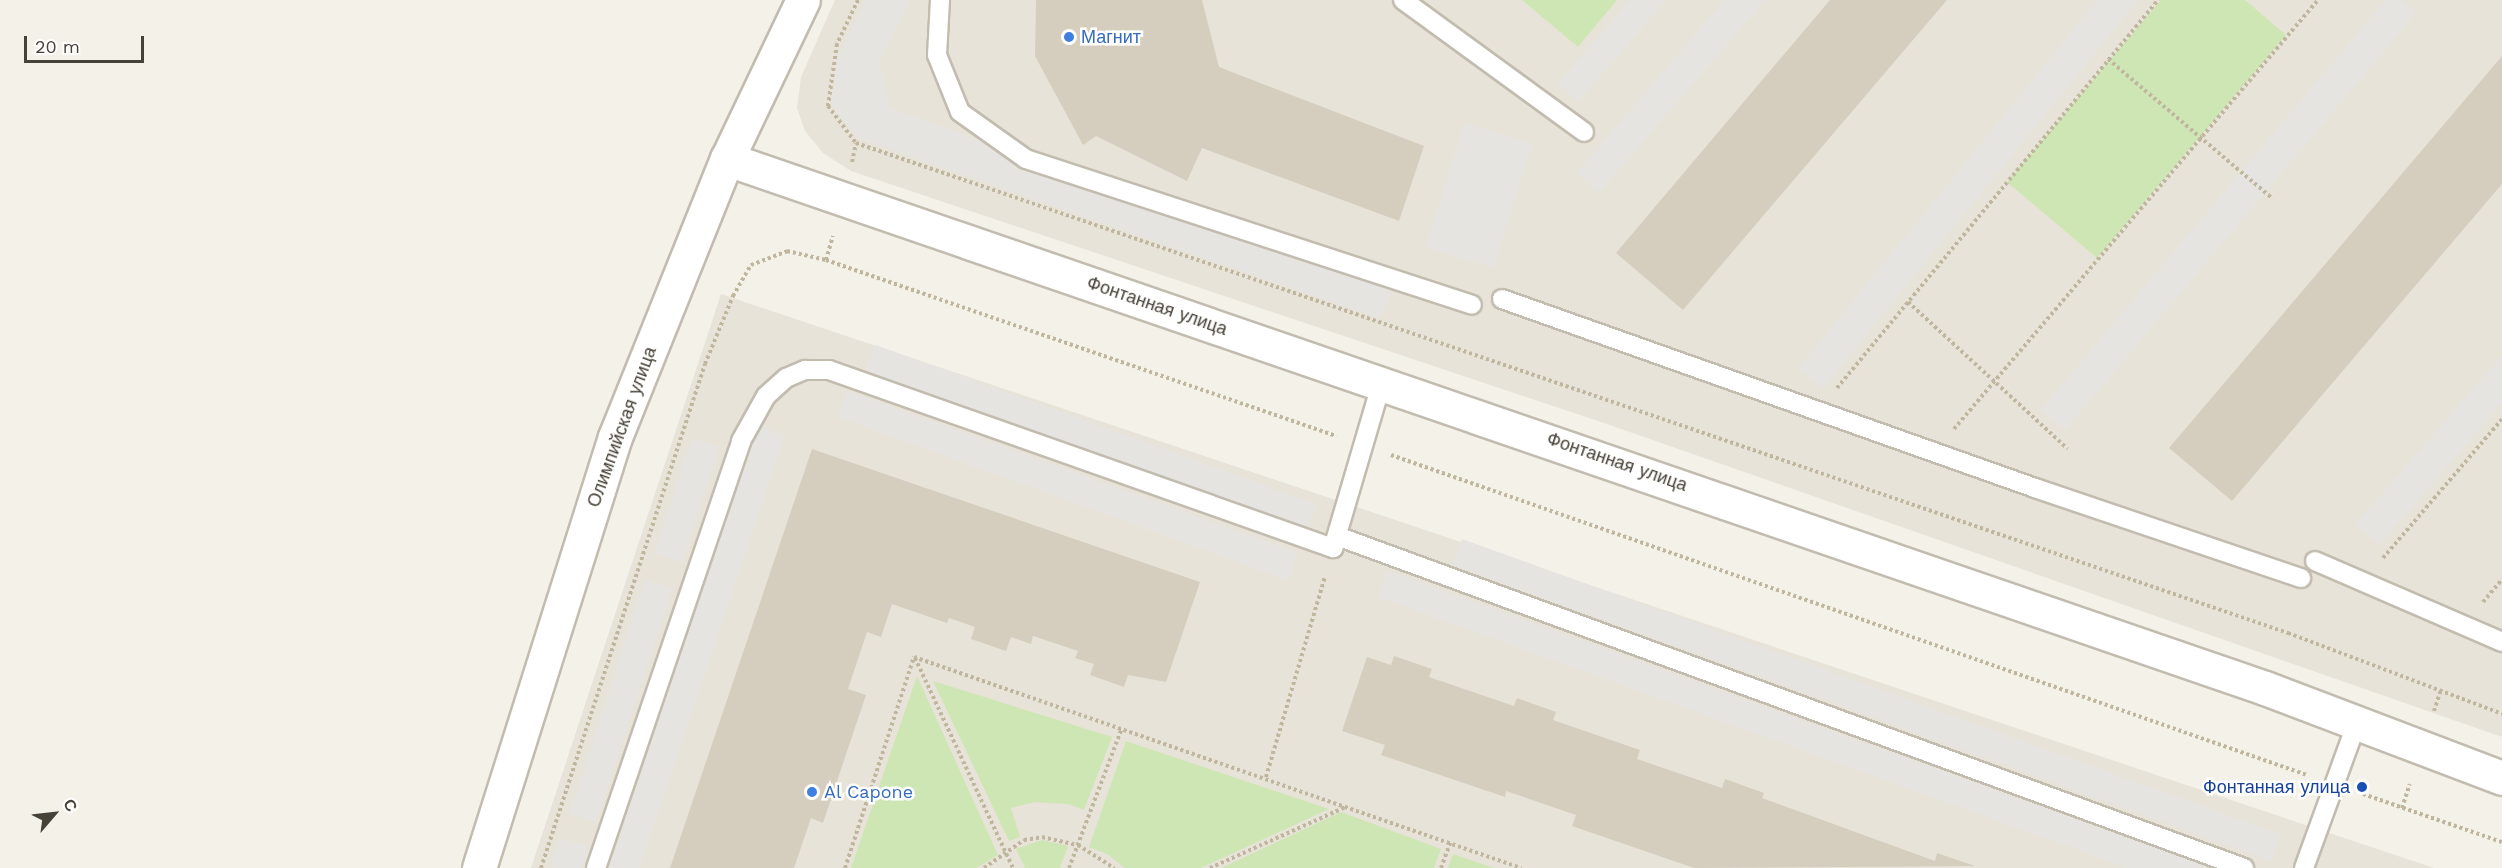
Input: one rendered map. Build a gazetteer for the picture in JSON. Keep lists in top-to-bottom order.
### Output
{
  "streets": {
    "street": ["Фонтанная улица", "Олимпийская улица"]
  },
  "crossings": [
    ["Фонтанная улица", "Олимпийская улица"]
  ],
  "places": ["Магнит", "Фонтанная улица", "Al Capone"],
  "scale_bar": "20 m",
  "north": "top right"
}
